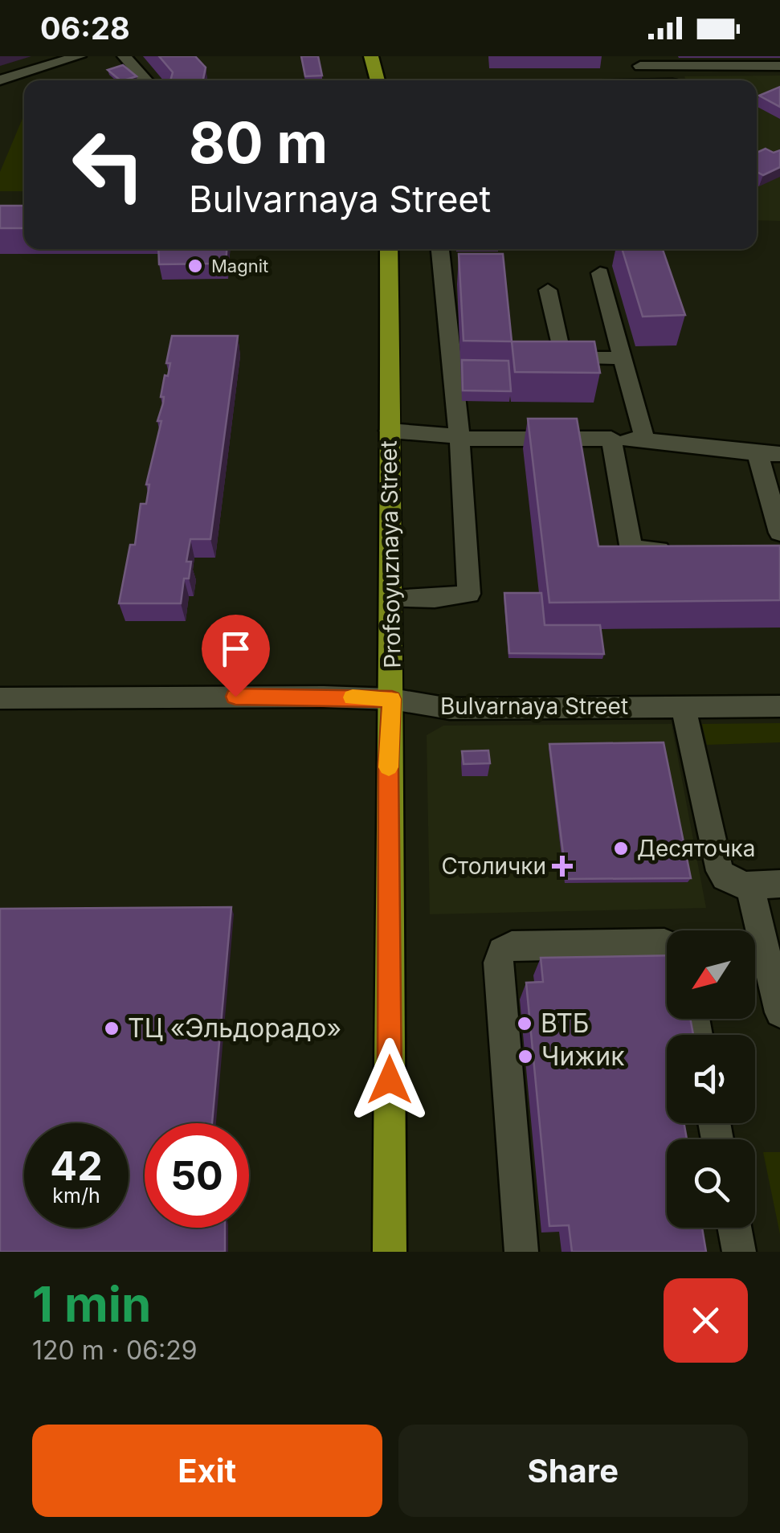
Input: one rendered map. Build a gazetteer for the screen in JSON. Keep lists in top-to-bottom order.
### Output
{
  "streets": {
    "main road": ["Profsoyuznaya Street"],
    "street": ["Bulvarnaya Street"]
  },
  "crossings": [
    ["Profsoyuznaya Street", "Bulvarnaya Street"]
  ],
  "places": {
    "other": [
      "Magnit",
      "Десяточка",
      "ВТБ",
      "ТЦ «Эльдорадо»",
      "Чижик"
    ],
    "health": ["Столички"]
  },
  "north": "bottom left",
  "page": {
    "status": "06:28",
    "turn": ["80 m", "Bulvarnaya Street"],
    "speed": "42 km/h",
    "limit": "50",
    "heading": ["1 min", "120 m · 06:29"],
    "buttons": ["Exit", "Share"]
  }
}
